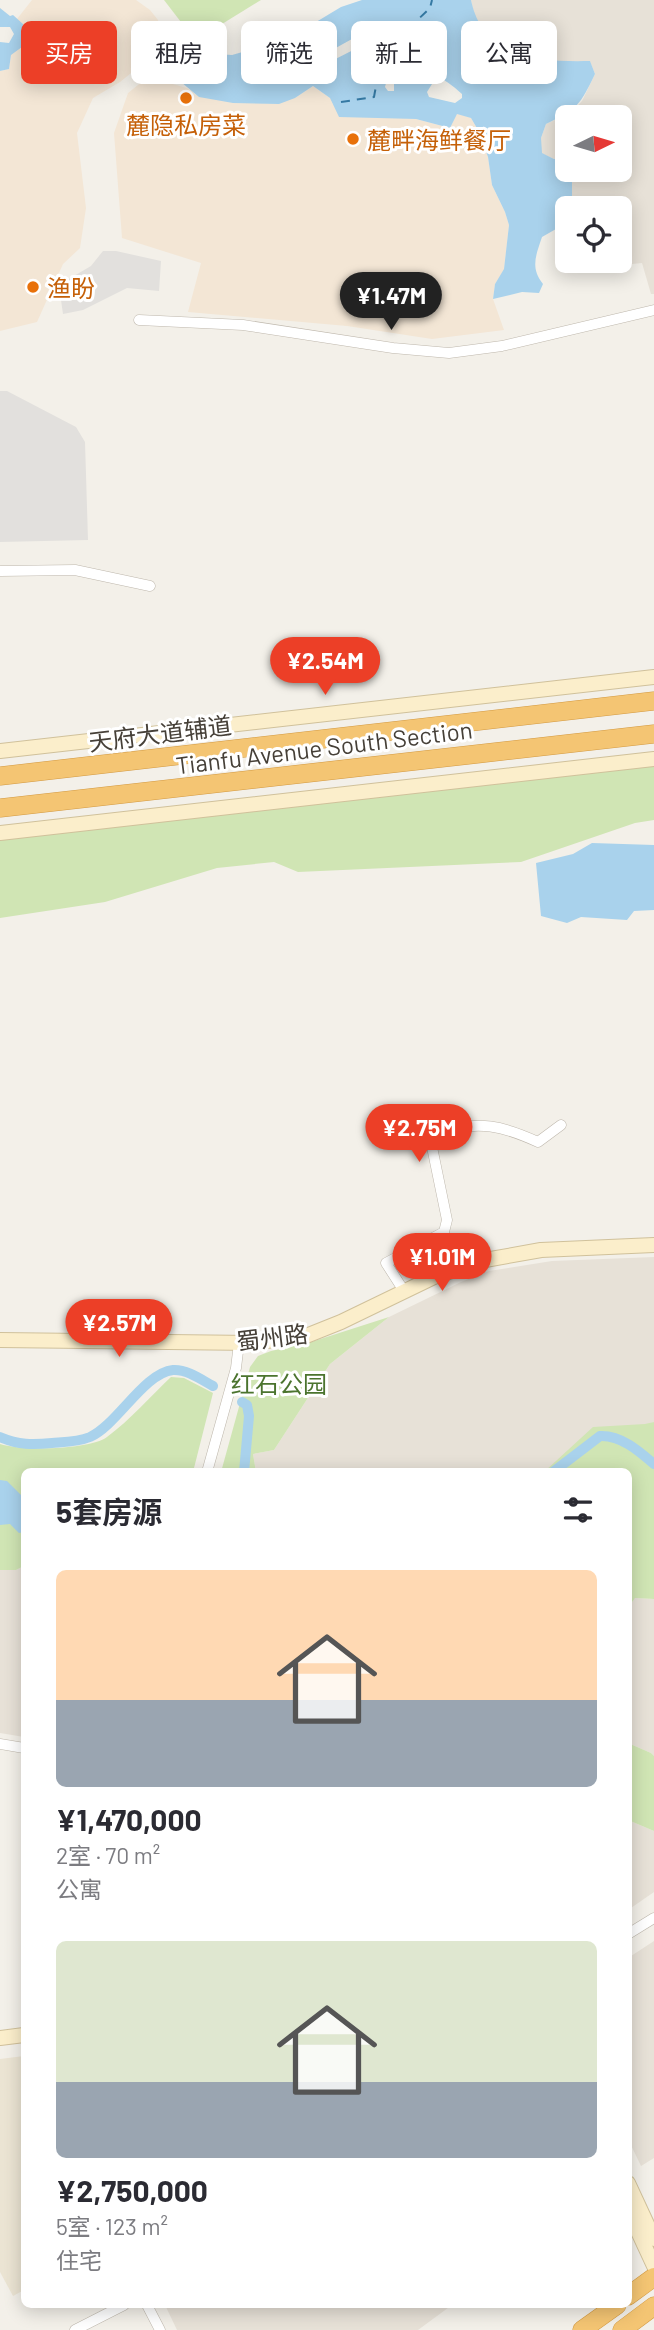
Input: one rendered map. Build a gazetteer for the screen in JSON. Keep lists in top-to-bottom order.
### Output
{
  "streets": {
    "highway": ["Tianfu Avenue South Section"],
    "street": ["天府大道辅道", "蜀州路"]
  },
  "parks": ["红石公园"],
  "places": ["麓隐私房菜", "麓畔海鲜餐厅", "渔盼"],
  "north": "right",
  "page": {
    "chip": [
      "买房",
      "租房",
      "筛选",
      "新上",
      "公寓"
    ],
    "price": [
      "¥1.47M",
      "¥2.54M",
      "¥2.75M",
      "¥1.01M",
      "¥2.57M"
    ],
    "heading": "5套房源",
    "list": [
      {
        "name": "¥1,470,000",
        "note": "2室 · 70 m² · 公寓"
      },
      {
        "name": "¥2,750,000",
        "note": "5室 · 123 m² · 住宅"
      }
    ]
  }
}
